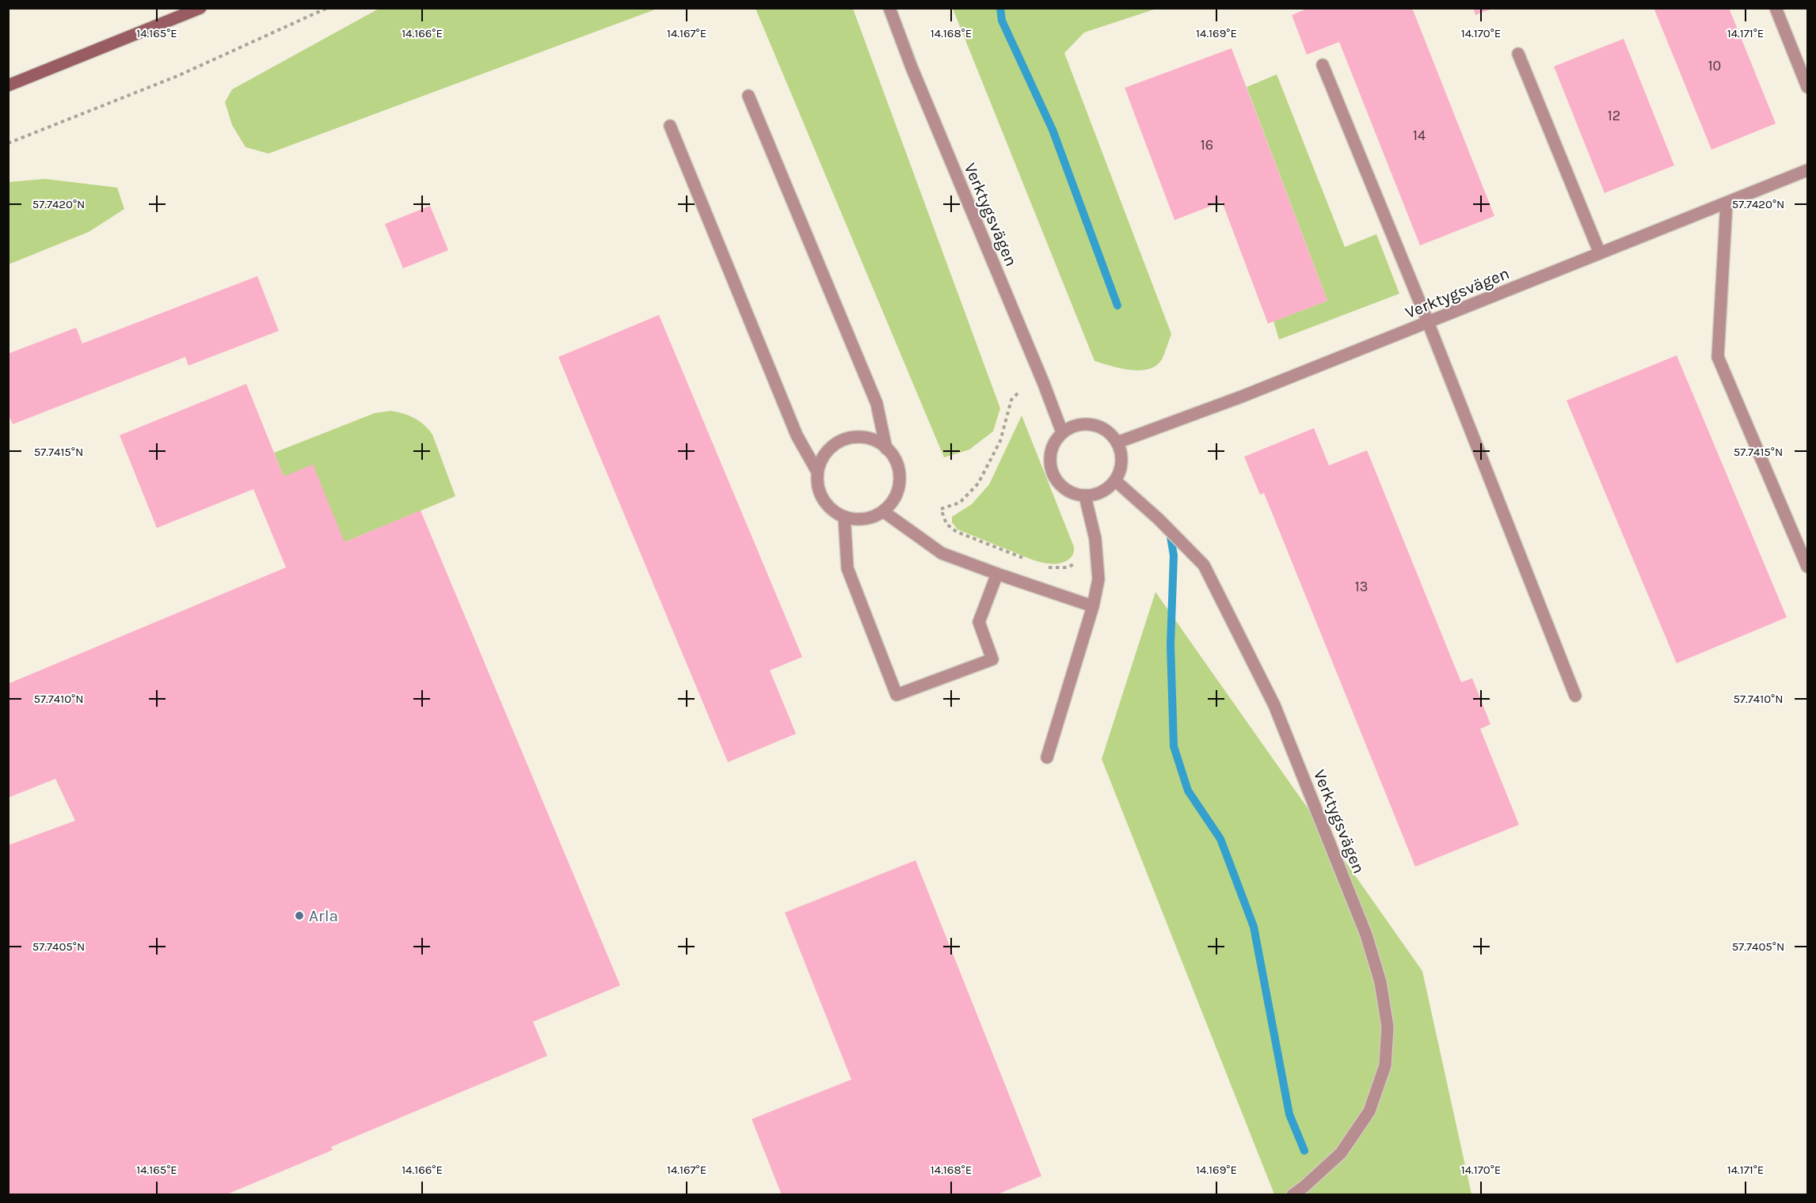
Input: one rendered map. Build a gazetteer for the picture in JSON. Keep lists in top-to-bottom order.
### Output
{
  "streets": {
    "street": ["Verktygsvägen"]
  },
  "places": ["Arla"],
  "house_numbers": [
    "10",
    "12",
    "14",
    "16",
    "13"
  ],
  "coordinates": [
    "14.165°E",
    "14.166°E",
    "14.167°E",
    "14.168°E",
    "14.169°E",
    "14.170°E",
    "14.171°E",
    "57.7420°N",
    "57.7415°N",
    "57.7410°N",
    "57.7405°N"
  ]
}
